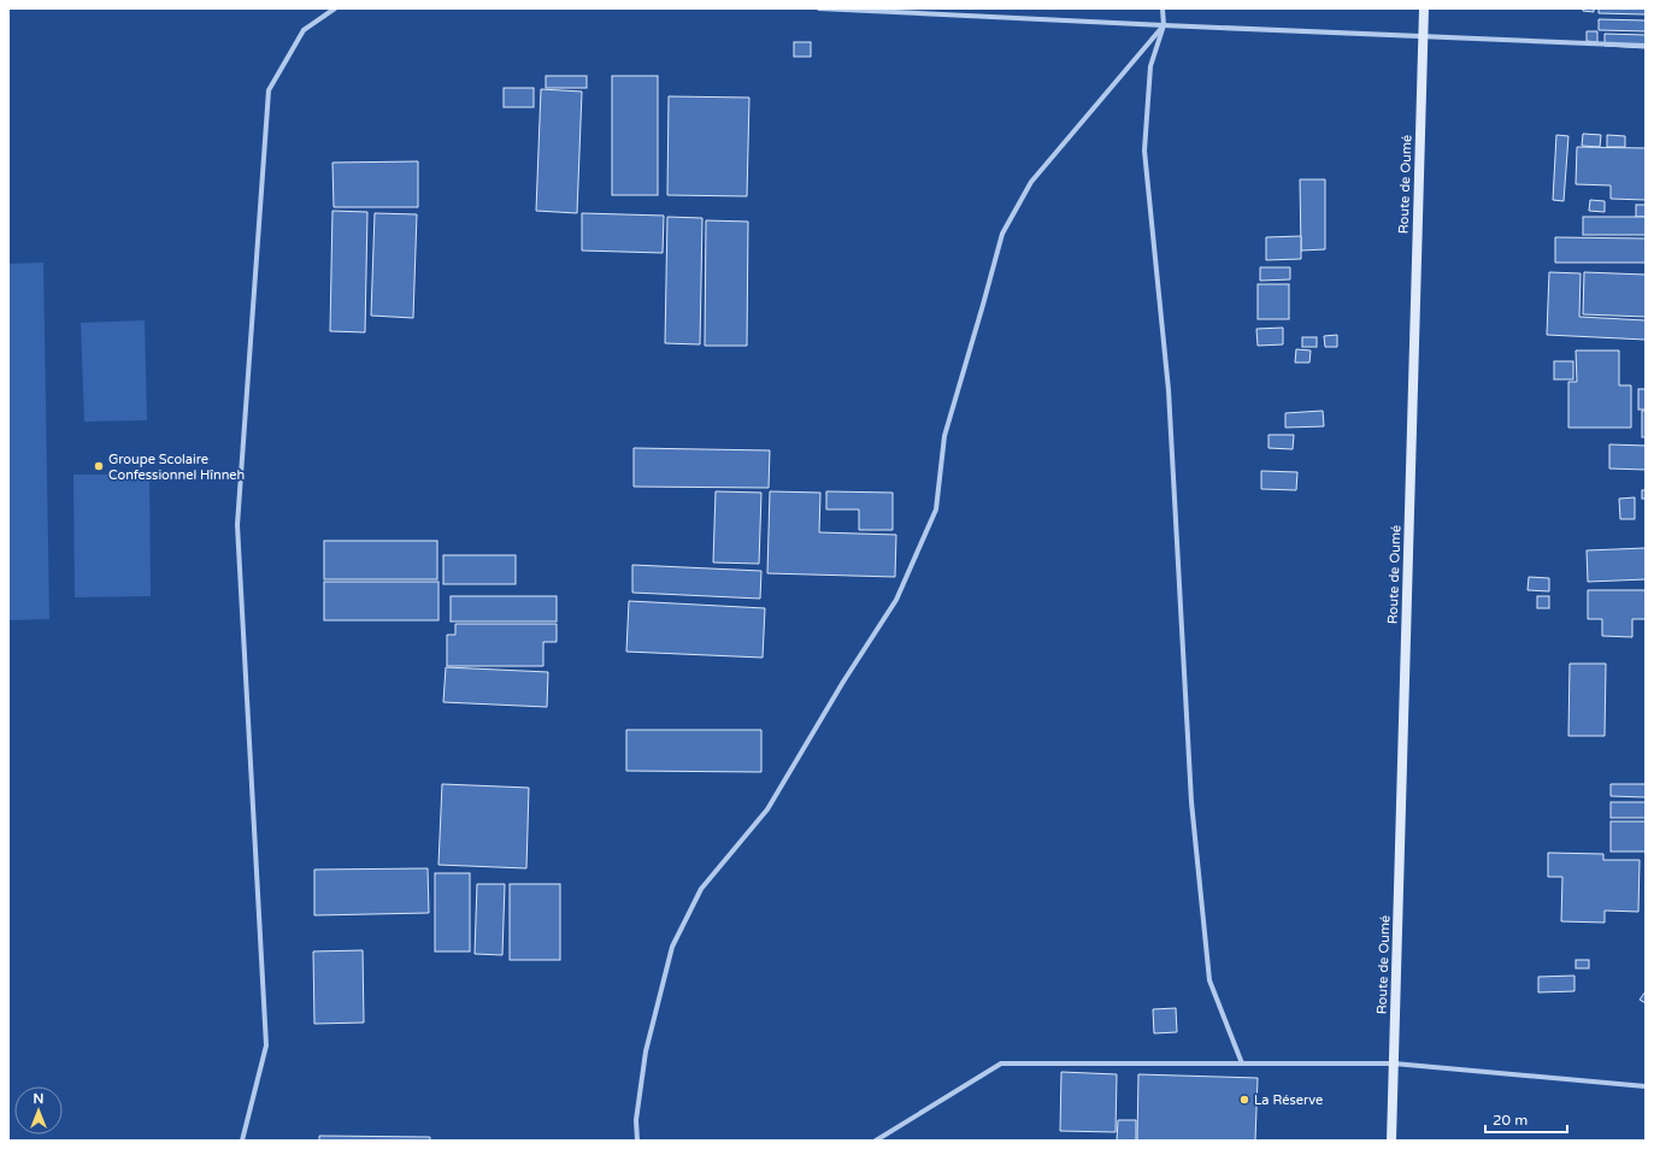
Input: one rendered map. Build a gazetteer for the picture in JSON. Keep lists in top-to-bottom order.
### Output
{
  "streets": {
    "main road": ["Route de Oumé"]
  },
  "places": ["Groupe Scolaire Confessionnel Hînneh", "La Réserve"],
  "scale_bar": "20 m",
  "north": "top"
}
